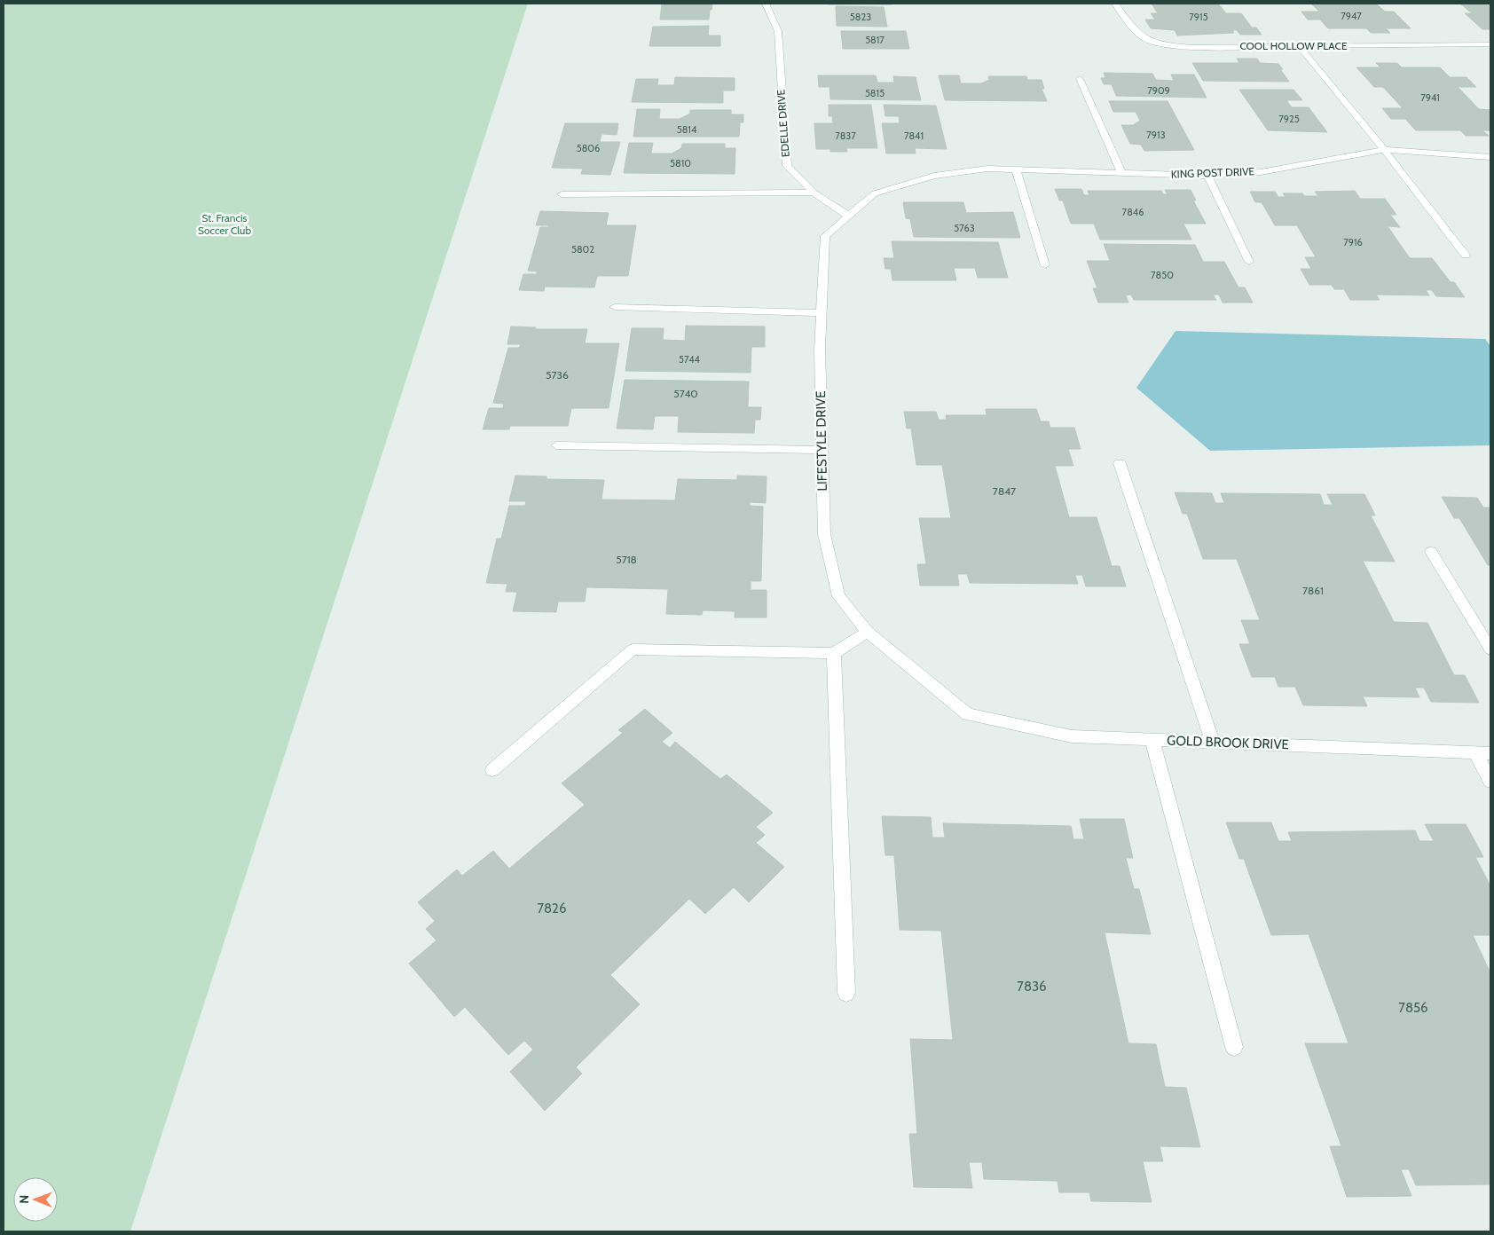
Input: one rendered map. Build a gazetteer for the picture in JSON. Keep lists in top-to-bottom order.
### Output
{
  "streets": {
    "street": [
      "COOL HOLLOW PLACE",
      "EDELLE DRIVE",
      "KING POST DRIVE",
      "LIFESTYLE DRIVE",
      "GOLD BROOK DRIVE"
    ]
  },
  "crossings": [
    ["EDELLE DRIVE", "LIFESTYLE DRIVE"],
    ["KING POST DRIVE", "LIFESTYLE DRIVE"],
    ["LIFESTYLE DRIVE", "GOLD BROOK DRIVE"]
  ],
  "parks": ["St. Francis Soccer Club"],
  "house_numbers": [
    "7947",
    "5823",
    "7915",
    "5817",
    "7909",
    "5815",
    "7941",
    "7925",
    "5814",
    "7913",
    "7837",
    "7841",
    "5806",
    "5810",
    "7846",
    "5763",
    "7916",
    "5802",
    "7850",
    "5744",
    "5736",
    "5740",
    "7847",
    "5718",
    "7861",
    "7826",
    "7836",
    "7856"
  ],
  "north": "left"
}
